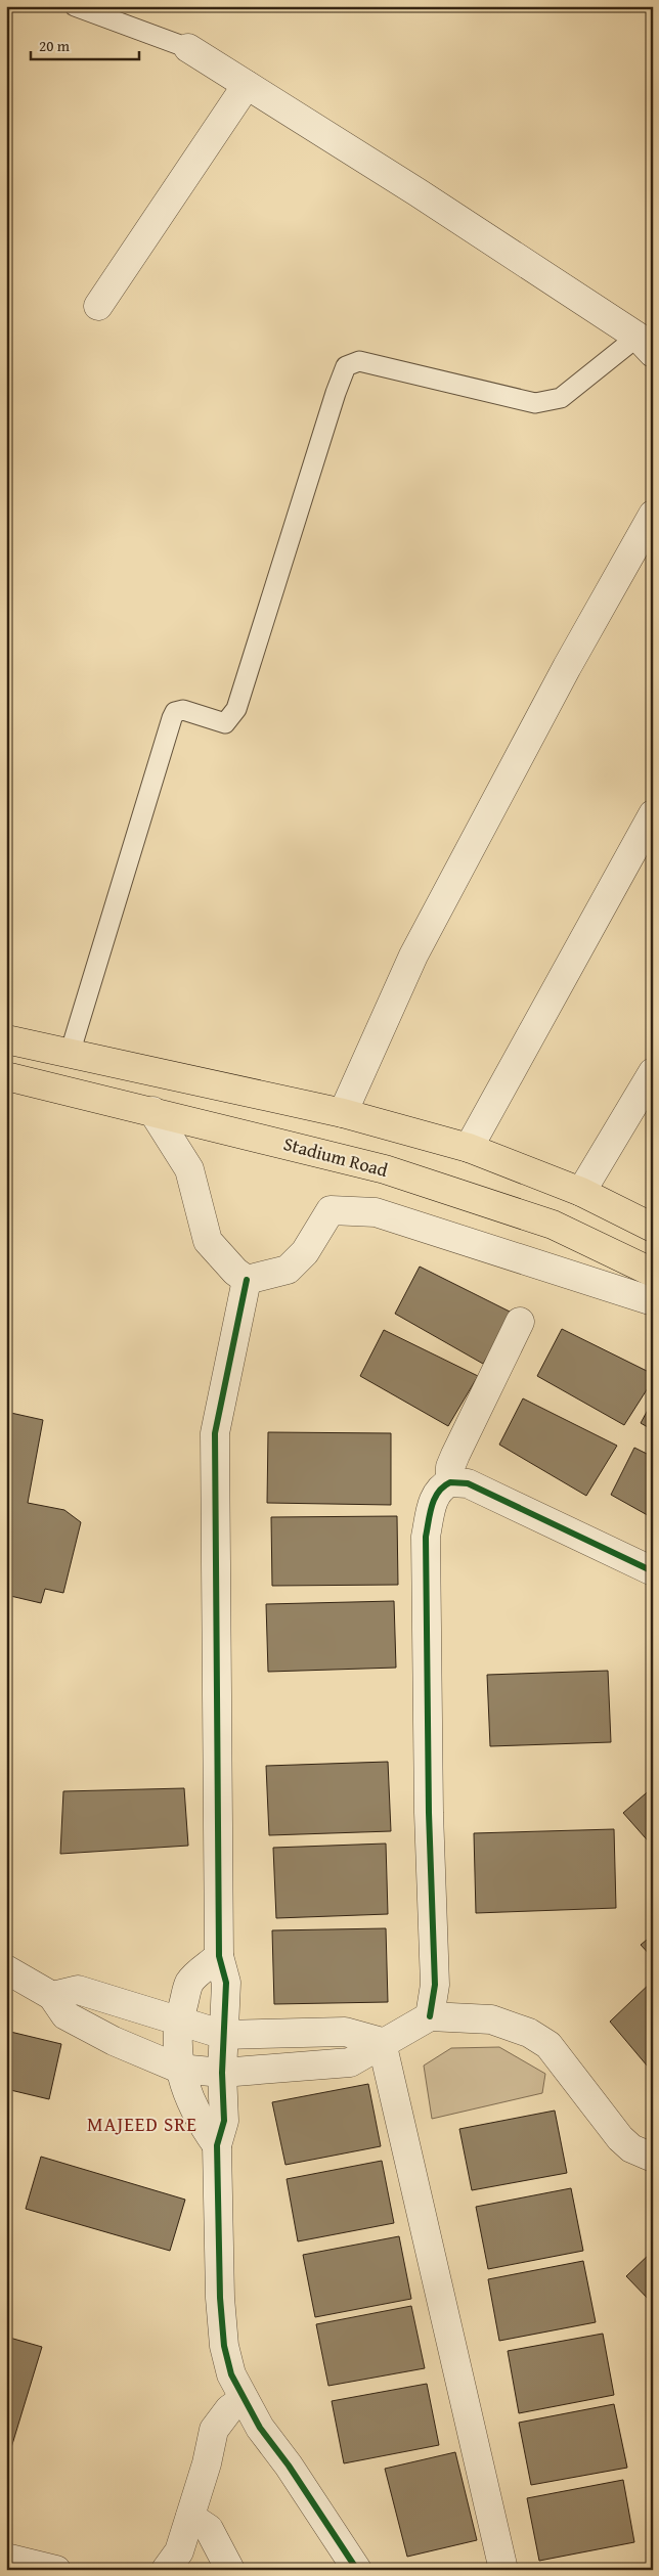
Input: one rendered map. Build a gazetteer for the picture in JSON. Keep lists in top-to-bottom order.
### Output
{
  "streets": {
    "main road": ["Stadium Road"]
  },
  "districts": ["MAJEED SRE"],
  "scale_bar": "20 m"
}
